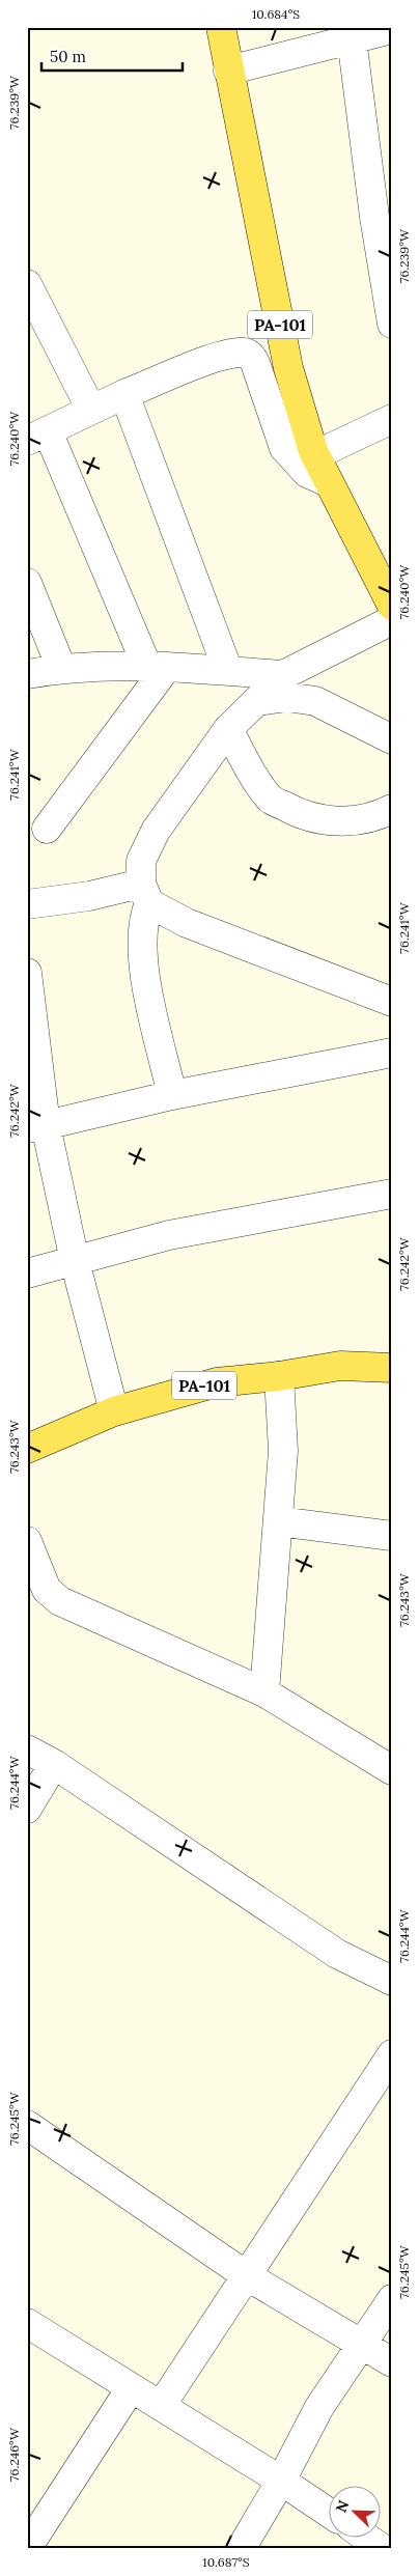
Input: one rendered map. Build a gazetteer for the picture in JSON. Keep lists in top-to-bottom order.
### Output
{
  "streets": {
    "main road": ["PA-101"]
  },
  "scale_bar": "50 m",
  "north": "top left",
  "coordinates": [
    "10.684°S",
    "76.239°W",
    "76.240°W",
    "76.241°W",
    "76.242°W",
    "76.243°W",
    "76.244°W",
    "76.245°W",
    "76.246°W",
    "10.687°S"
  ]
}
